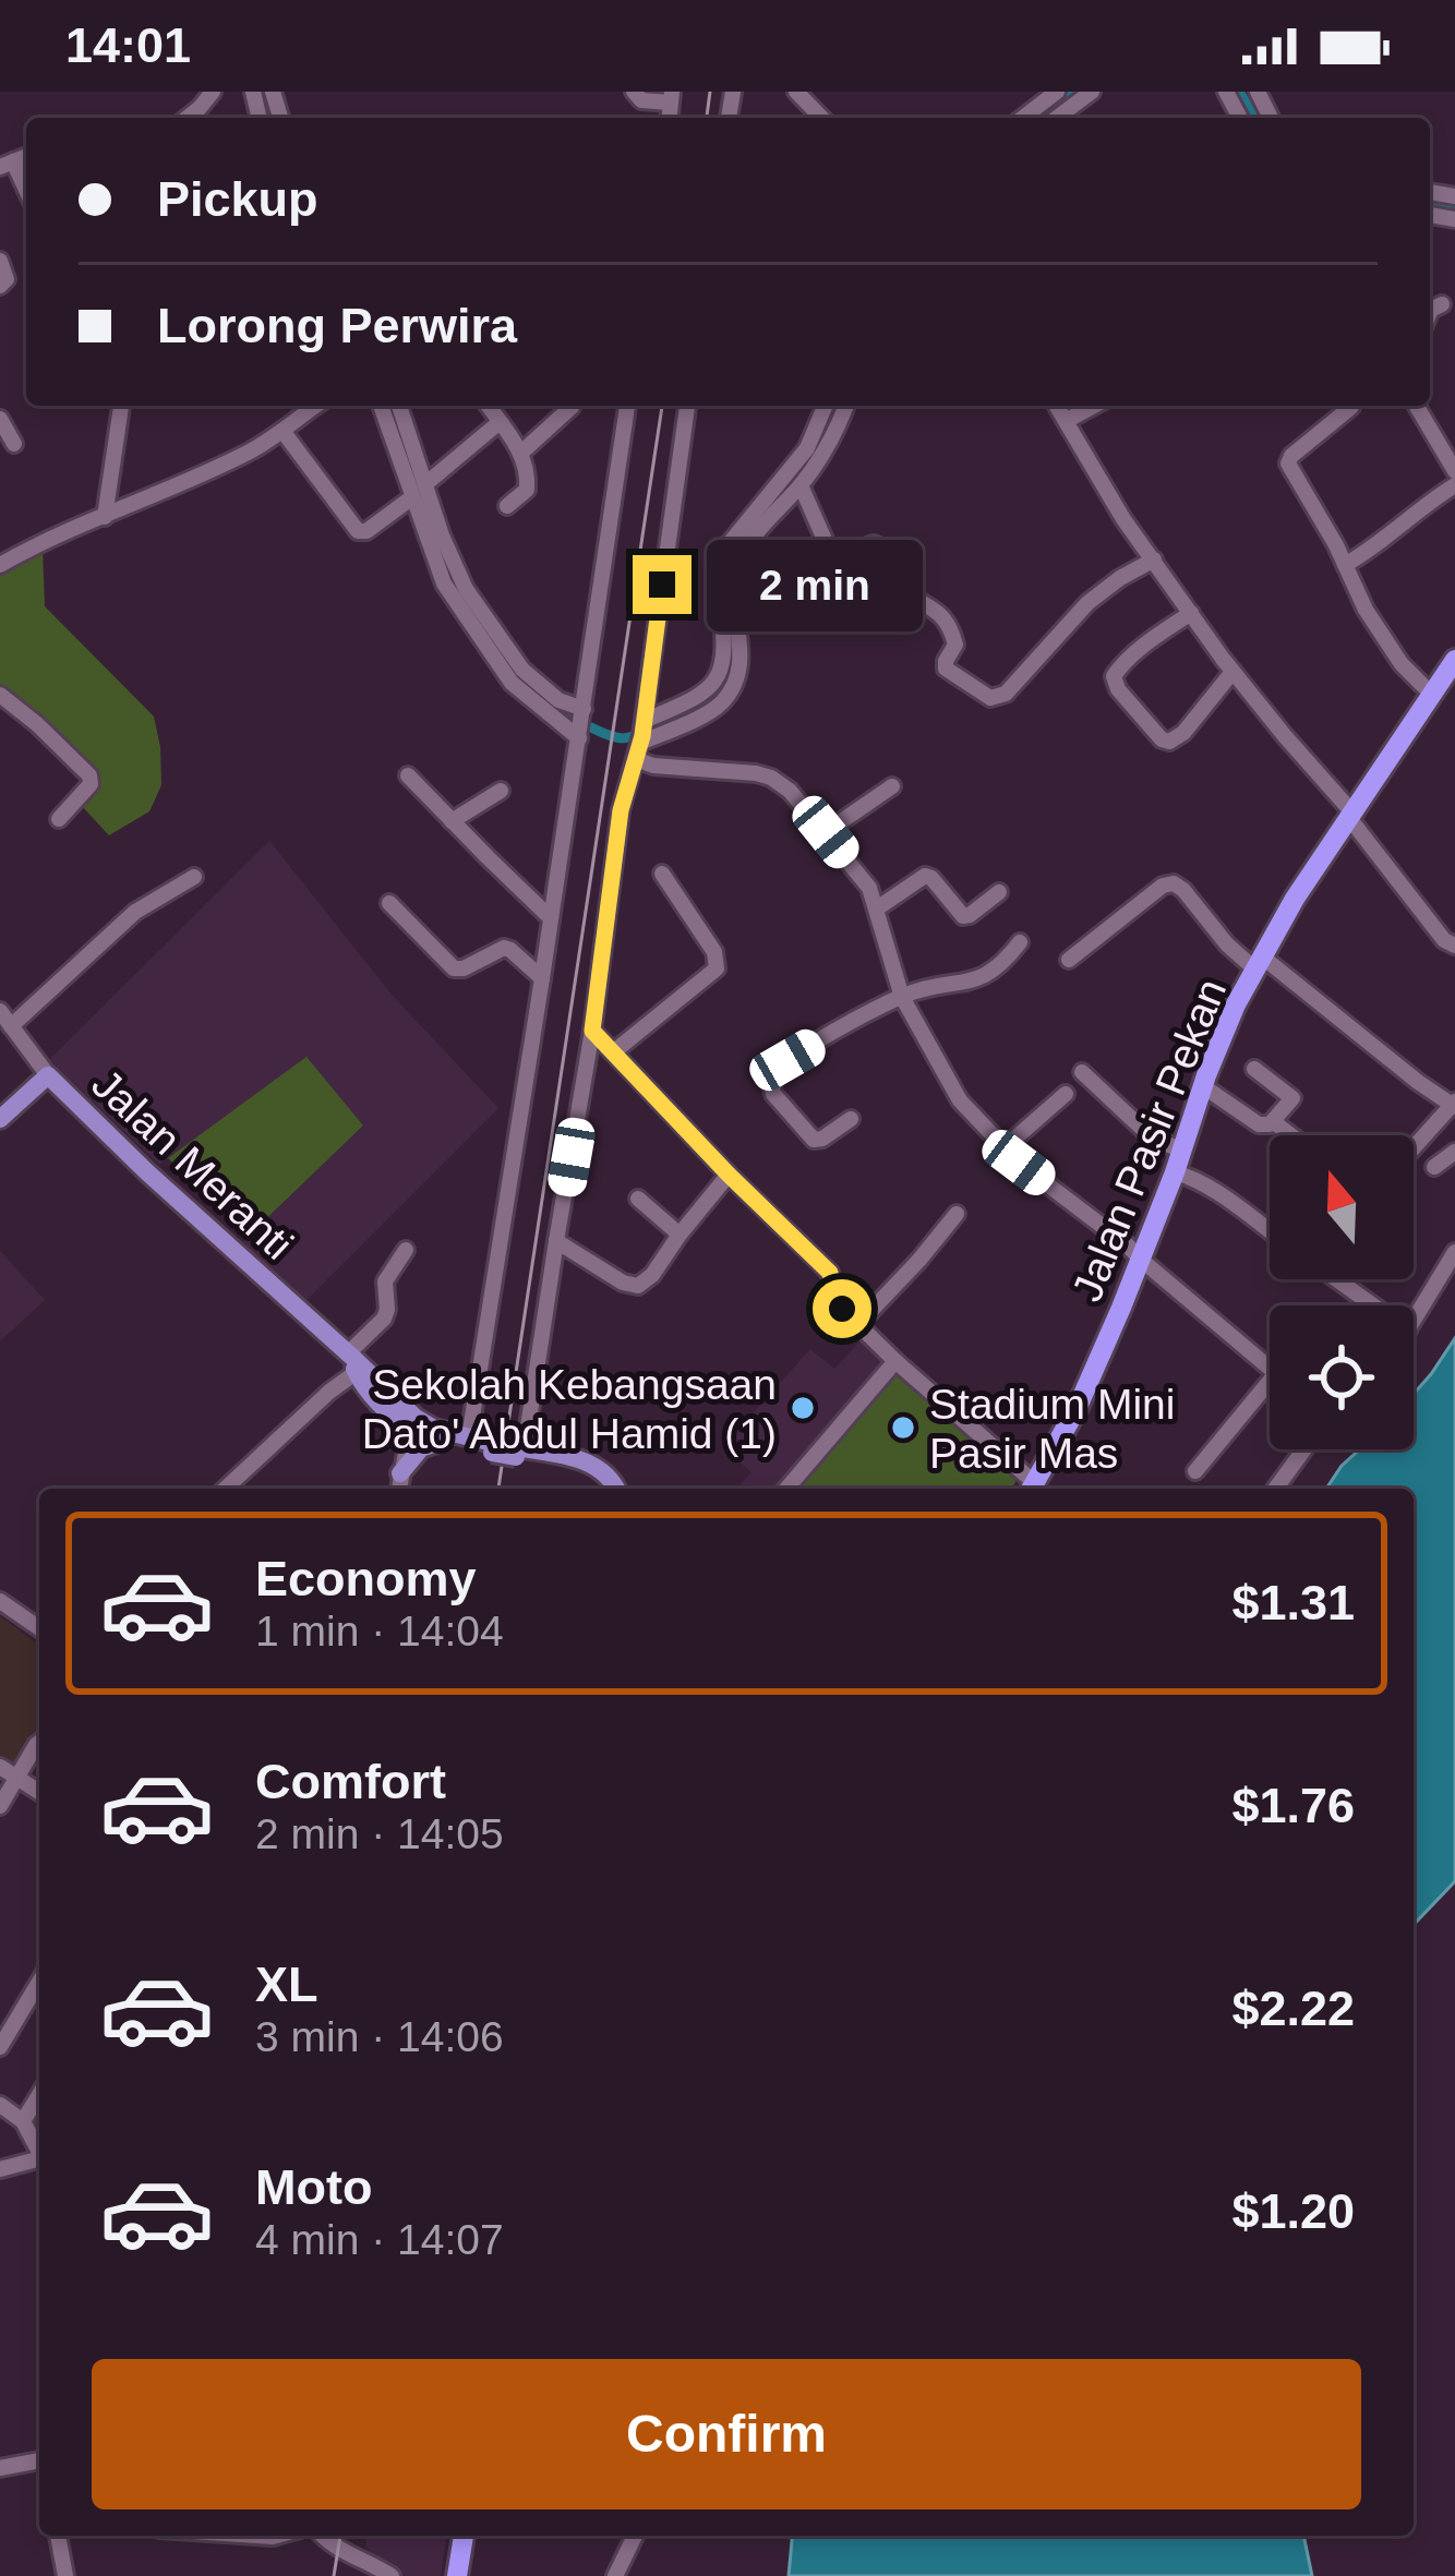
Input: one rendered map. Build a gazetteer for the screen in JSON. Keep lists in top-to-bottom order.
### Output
{
  "streets": {
    "highway": ["Jalan Pasir Pekan"],
    "main road": ["Jalan Meranti"]
  },
  "places": ["Sekolah Kebangsaan Dato' Abdul Hamid (1)", "Stadium Mini Pasir Mas"],
  "north": "top",
  "page": {
    "status": "14:01",
    "banner": ["Pickup", "Lorong Perwira"],
    "bubble": "2 min",
    "list": [
      {
        "name": "Economy",
        "note": "1 min · 14:04",
        "value": "$1.31"
      },
      {
        "name": "Comfort",
        "note": "2 min · 14:05",
        "value": "$1.76"
      },
      {
        "name": "XL",
        "note": "3 min · 14:06",
        "value": "$2.22"
      },
      {
        "name": "Moto",
        "note": "4 min · 14:07",
        "value": "$1.20"
      }
    ],
    "buttons": "Confirm"
  }
}
